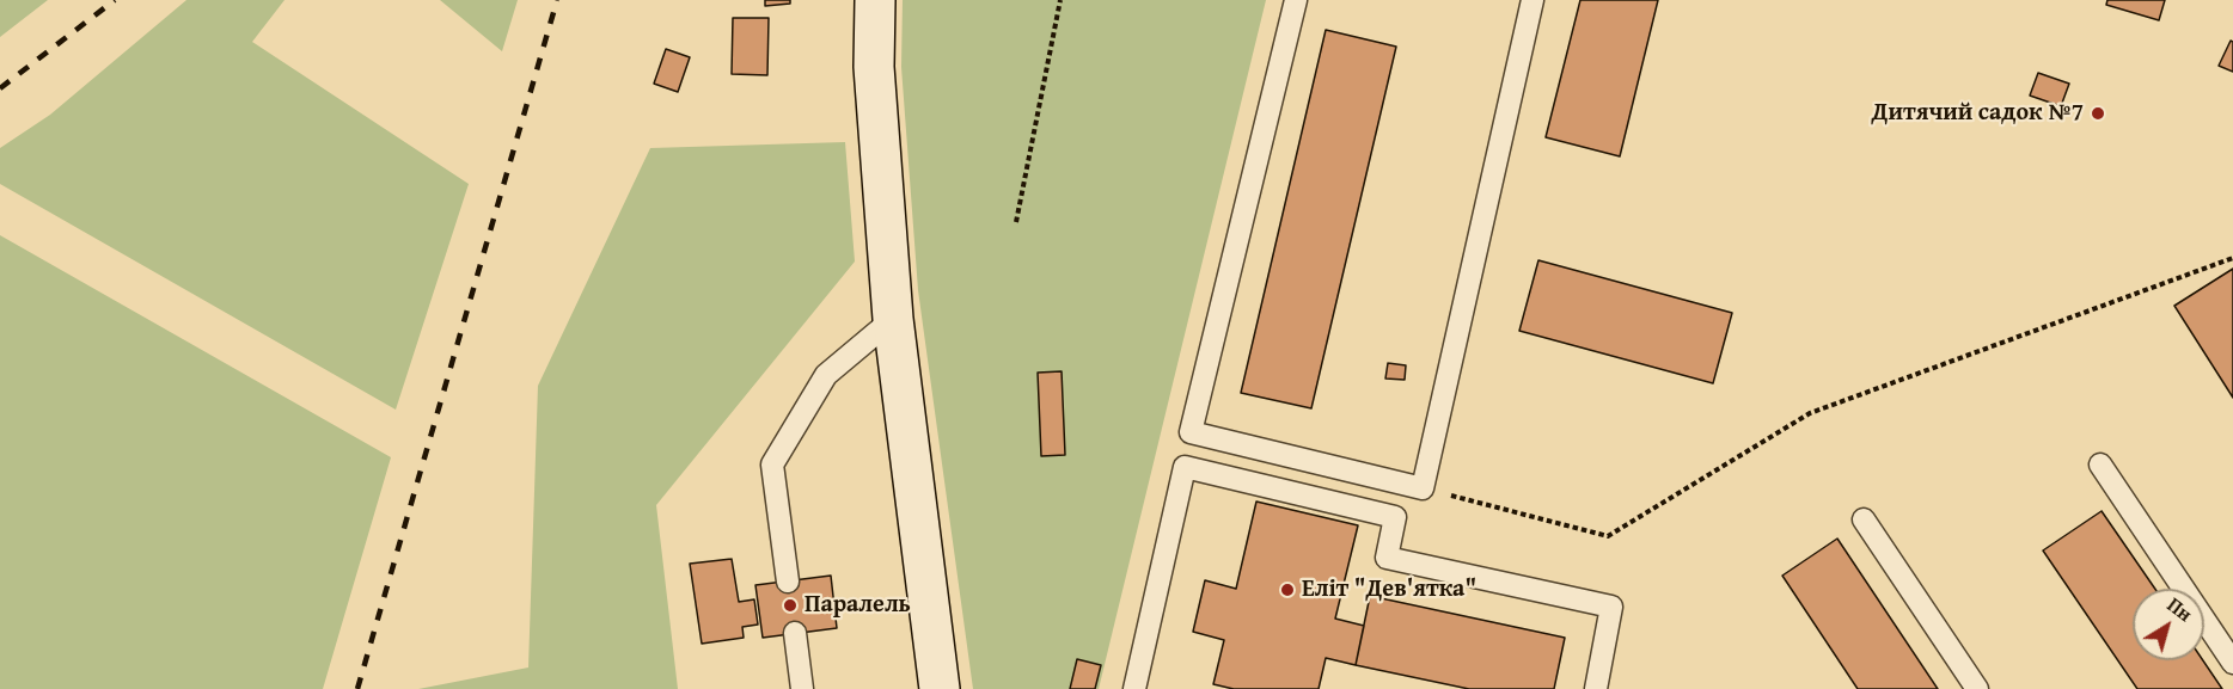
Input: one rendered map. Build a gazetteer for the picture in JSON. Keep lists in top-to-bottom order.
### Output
{
  "places": ["Дитячий садок №7", "Еліт \"Дев'ятка\"", "Паралель"],
  "north": "top right"
}
